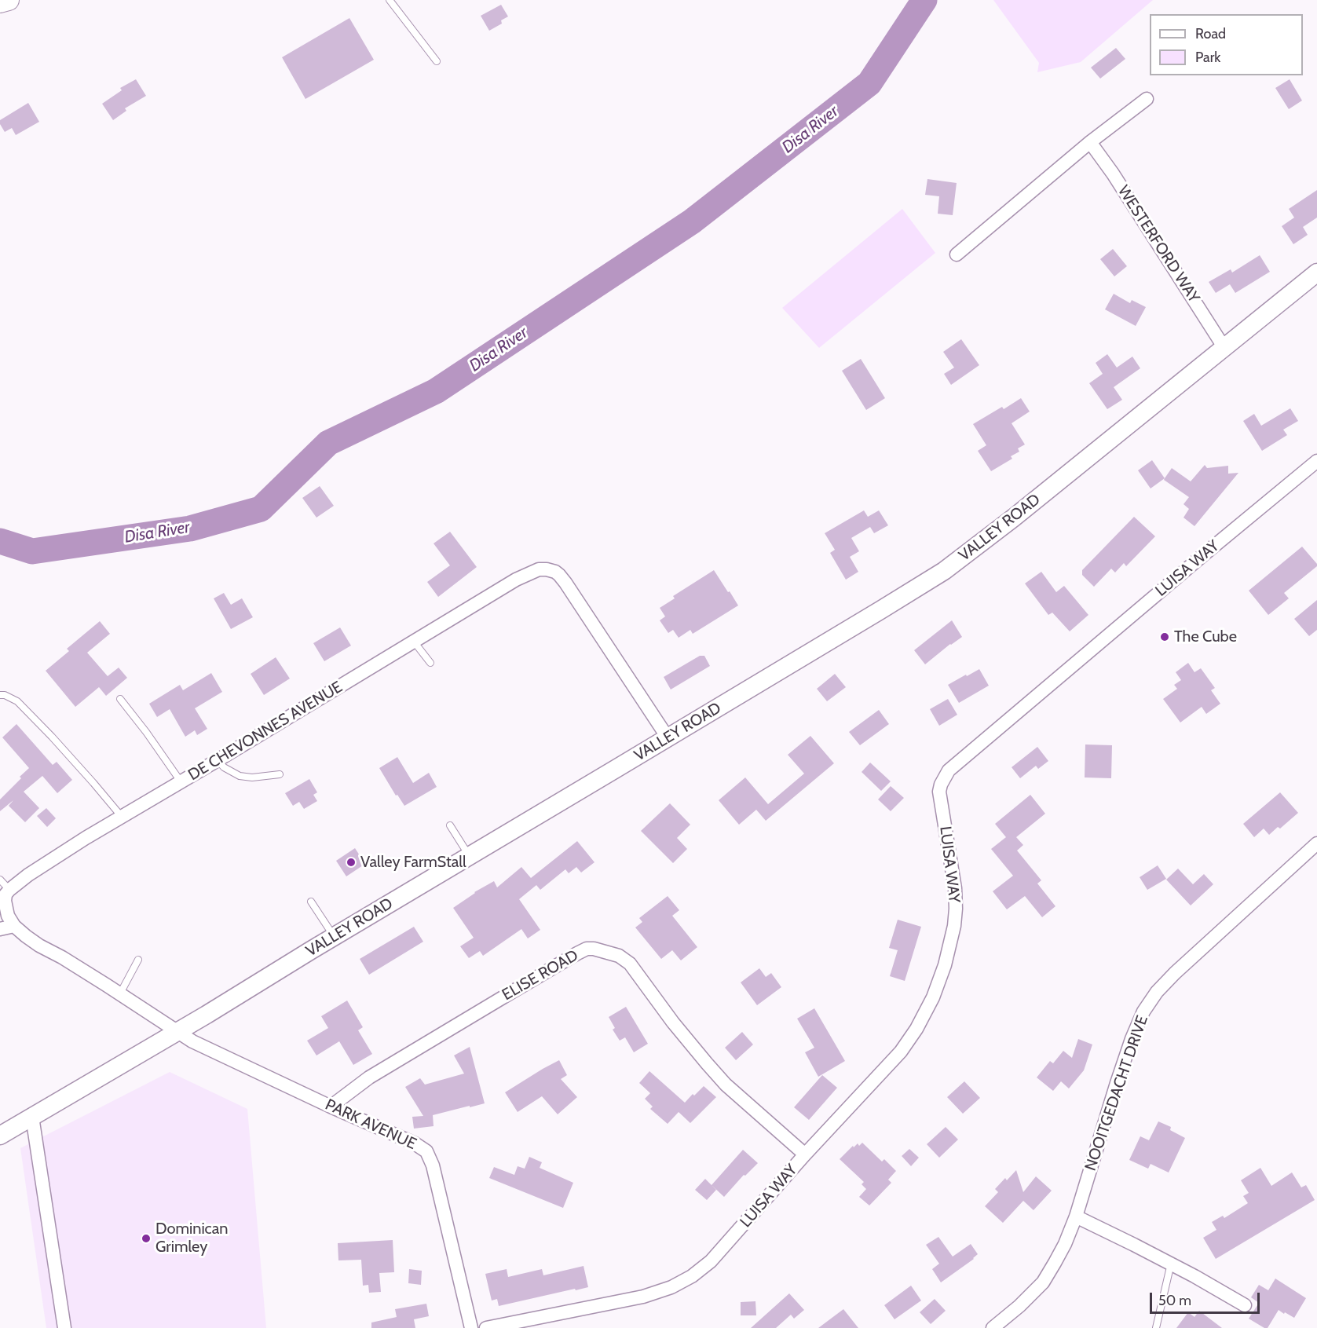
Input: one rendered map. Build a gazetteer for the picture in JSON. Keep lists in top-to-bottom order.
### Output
{
  "streets": {
    "street": [
      "WESTERFORD WAY",
      "VALLEY ROAD",
      "LUISA WAY",
      "DE CHEVONNES AVENUE",
      "ELISE ROAD",
      "NOOITGEDACHT DRIVE",
      "PARK AVENUE"
    ]
  },
  "crossings": [
    ["WESTERFORD WAY", "VALLEY ROAD"],
    ["VALLEY ROAD", "DE CHEVONNES AVENUE"],
    ["VALLEY ROAD", "PARK AVENUE"],
    ["LUISA WAY", "ELISE ROAD"],
    ["ELISE ROAD", "PARK AVENUE"]
  ],
  "water": ["Disa River"],
  "places": ["The Cube", "Valley FarmStall", "Dominican Grimley"],
  "legend": ["Road", "Park"],
  "scale_bar": "50 m"
}
